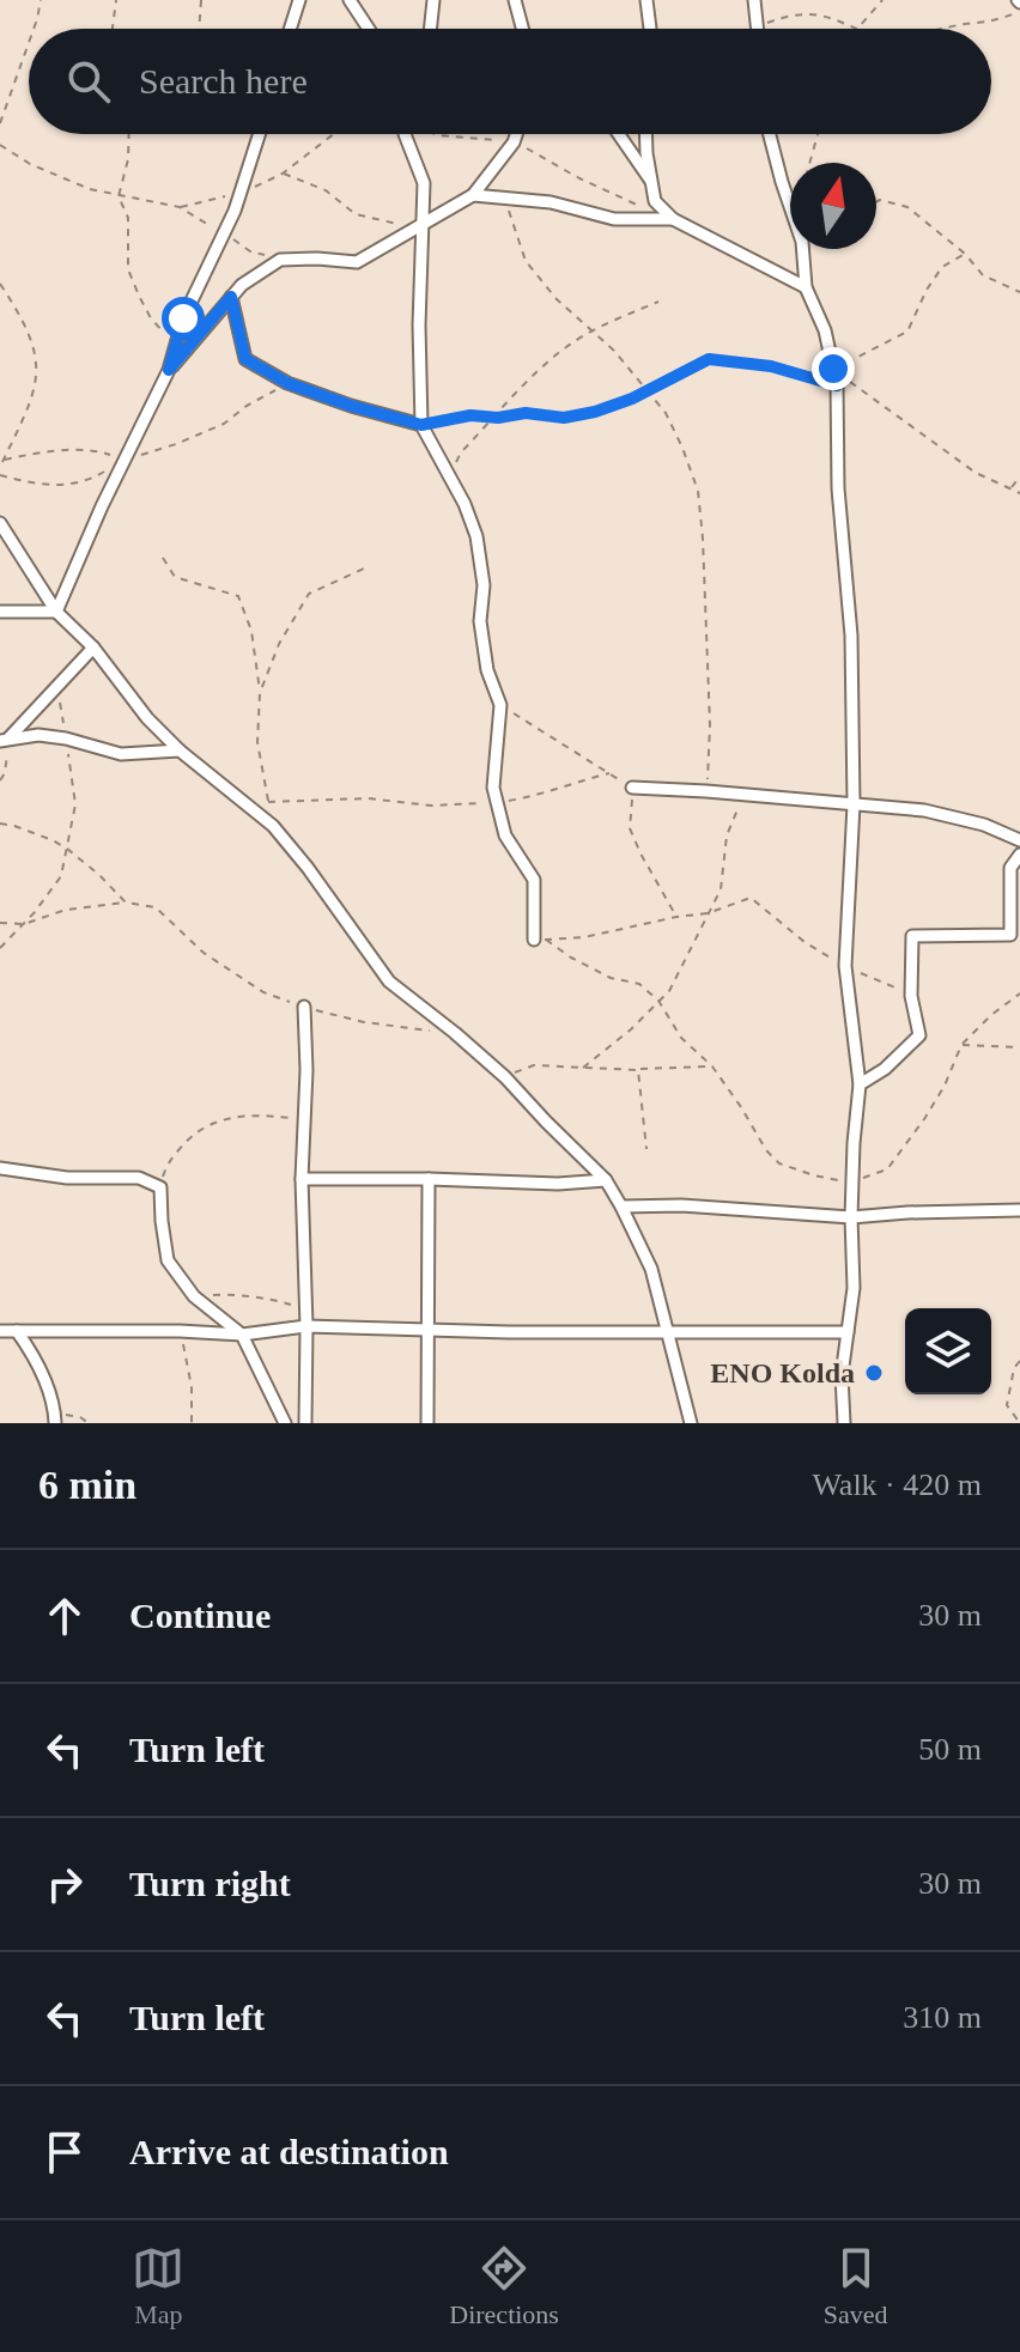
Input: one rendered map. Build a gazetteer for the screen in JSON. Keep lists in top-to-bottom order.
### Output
{
  "places": ["ENO Kolda"],
  "north": "top",
  "page": {
    "search": "Search here",
    "heading": ["6 min", "Walk · 420 m"],
    "list": [
      ["Continue", "30 m"],
      ["Turn left", "50 m"],
      ["Turn right", "30 m"],
      ["Turn left", "310 m"],
      "Arrive at destination"
    ],
    "nav": ["Map", "Directions", "Saved"]
  }
}
